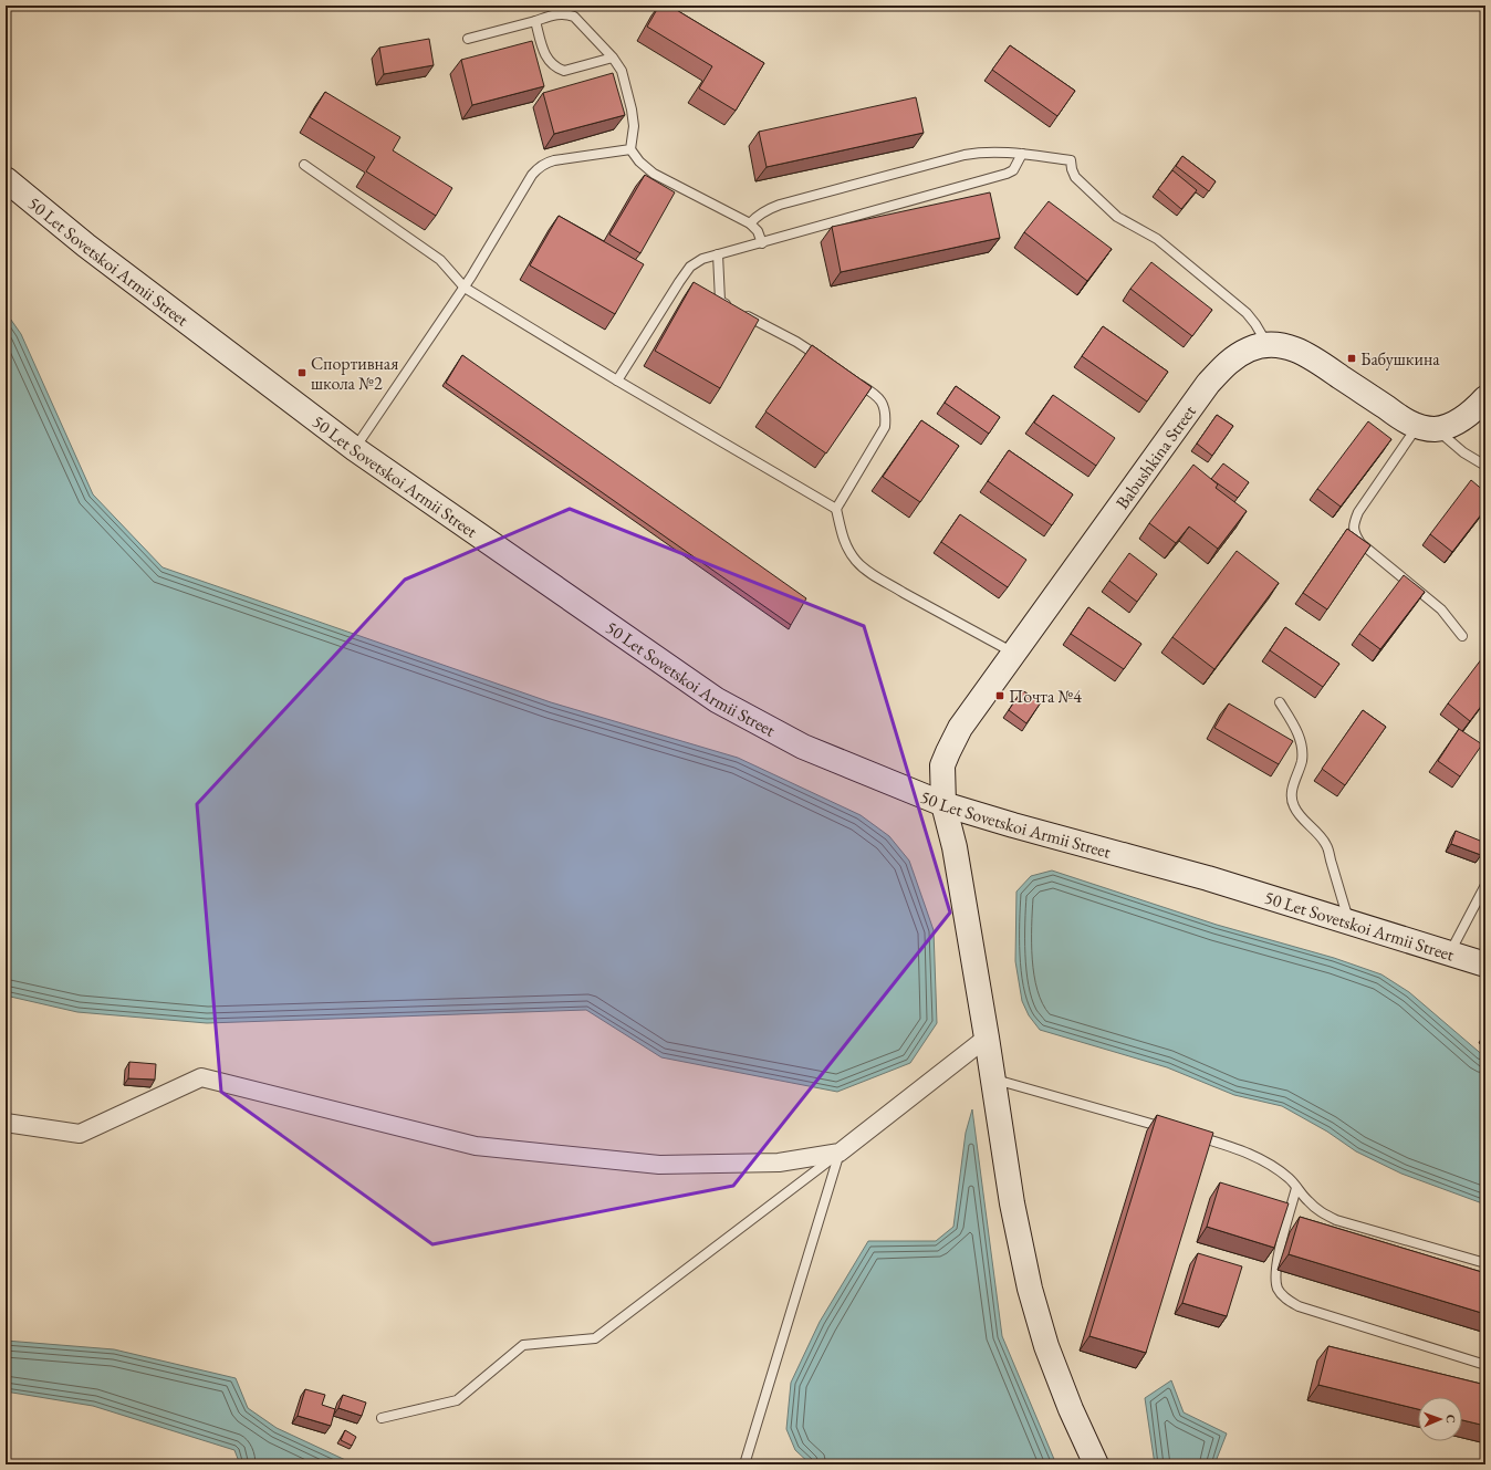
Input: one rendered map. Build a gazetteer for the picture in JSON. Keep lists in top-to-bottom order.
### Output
{
  "streets": {
    "main road": ["50 Let Sovetskoi Armii Street", "Babushkina Street"]
  },
  "crossings": [
    ["50 Let Sovetskoi Armii Street", "Babushkina Street"]
  ],
  "places": {
    "transit": ["Бабушкина", "Спортивная школа №2", "Почта №4"]
  },
  "north": "right"
}
